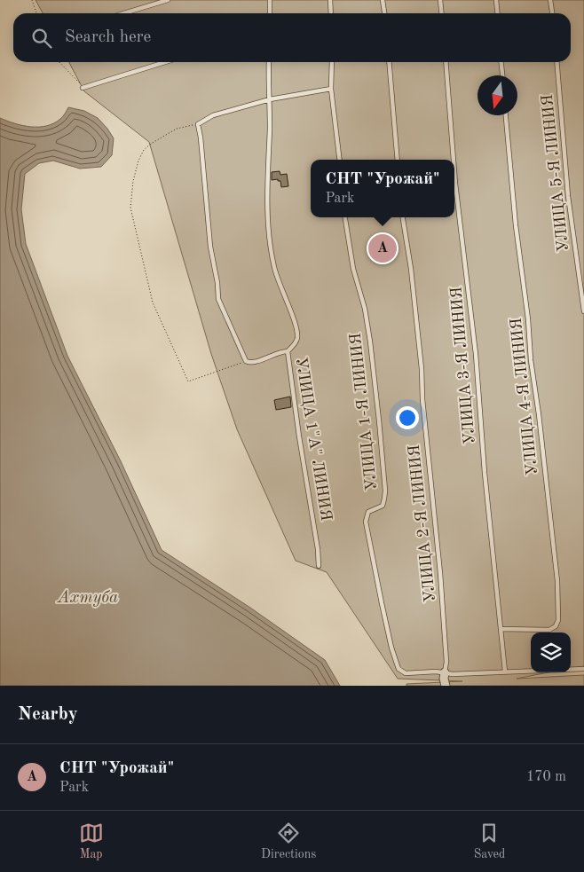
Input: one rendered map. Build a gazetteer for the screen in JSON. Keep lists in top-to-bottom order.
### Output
{
  "streets": {
    "lane": [
      "УЛИЦА 5-Я ЛИНИЯ",
      "УЛИЦА 3-Я ЛИНИЯ",
      "УЛИЦА 4-Я ЛИНИЯ",
      "УЛИЦА 1-Я ЛИНИЯ",
      "УЛИЦА 1\"А\" ЛИНИЯ",
      "УЛИЦА 2-Я ЛИНИЯ"
    ]
  },
  "crossings": [
    ["УЛИЦА 3-Я ЛИНИЯ", "УЛИЦА 4-Я ЛИНИЯ"],
    ["УЛИЦА 1-Я ЛИНИЯ", "УЛИЦА 2-Я ЛИНИЯ"]
  ],
  "water": ["Ахтуба"],
  "north": "bottom",
  "page": {
    "search": "Search here",
    "popup": ["СНТ \"Урожай\"", "Park"],
    "pins": "A",
    "heading": "Nearby",
    "list": [
      {
        "mark": "A",
        "name": "СНТ \"Урожай\"",
        "note": "Park",
        "value": "170 m"
      }
    ],
    "nav": ["Map", "Directions", "Saved"]
  }
}
